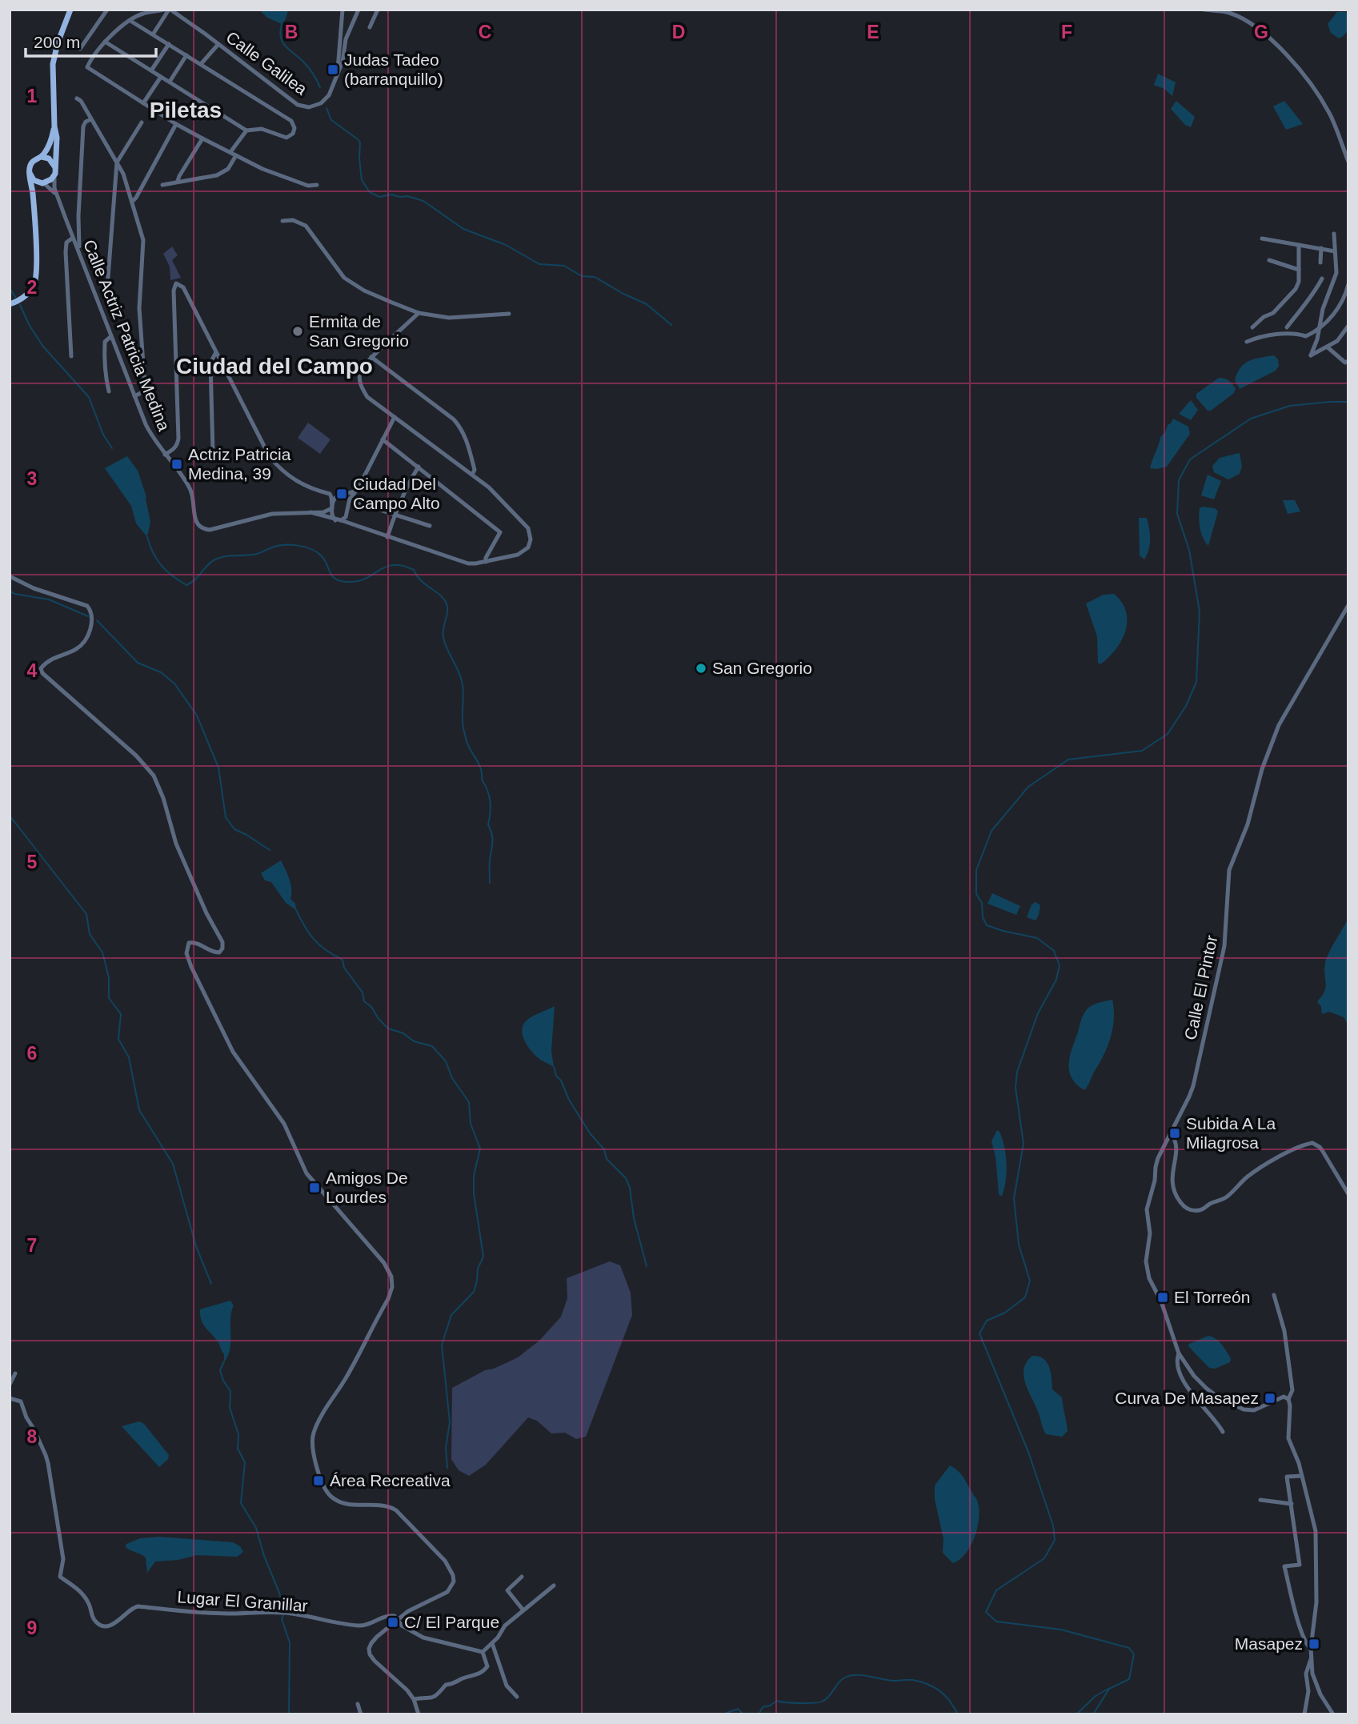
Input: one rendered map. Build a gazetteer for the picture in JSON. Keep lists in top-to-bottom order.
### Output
{
  "streets": {
    "street": [
      "Calle Galilea",
      "Calle Actriz Patricia Medina",
      "Calle El Pintor",
      "Lugar El Granillar"
    ]
  },
  "districts": ["Piletas", "Ciudad del Campo"],
  "places": {
    "transit": [
      "Judas Tadeo (barranquillo)",
      "Actriz Patricia Medina, 39",
      "Ciudad Del Campo Alto",
      "Subida A La Milagrosa",
      "Amigos De Lourdes",
      "El Torreón",
      "Curva De Masapez",
      "Área Recreativa",
      "C/ El Parque",
      "Masapez"
    ],
    "other": ["Ermita de San Gregorio", "San Gregorio"]
  },
  "scale_bar": "200 m",
  "grid": {
    "columns": [
      "B",
      "C",
      "D",
      "E",
      "F",
      "G"
    ],
    "rows": [
      "1",
      "2",
      "3",
      "4",
      "5",
      "6",
      "7",
      "8",
      "9"
    ]
  }
}
